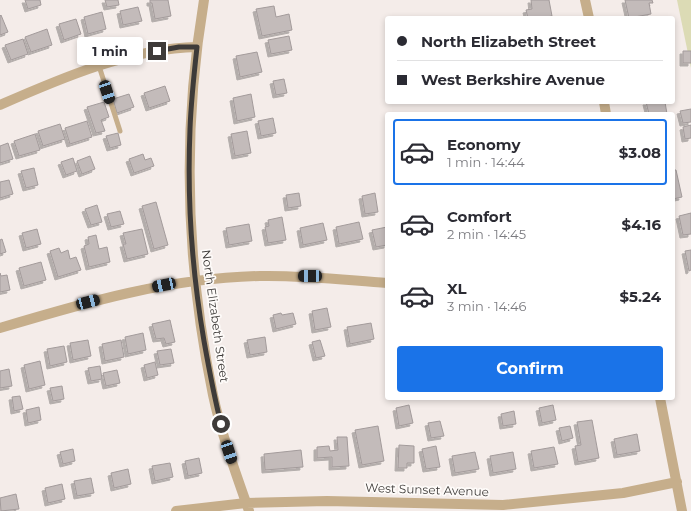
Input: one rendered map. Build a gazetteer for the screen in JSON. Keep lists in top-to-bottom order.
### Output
{
  "streets": {
    "street": ["North Elizabeth Street", "West Sunset Avenue"]
  },
  "crossings": [
    ["North Elizabeth Street", "West Sunset Avenue"]
  ],
  "page": {
    "banner": ["North Elizabeth Street", "West Berkshire Avenue"],
    "bubble": "1 min",
    "list": [
      {
        "name": "Economy",
        "note": "1 min · 14:44",
        "value": "$3.08"
      },
      {
        "name": "Comfort",
        "note": "2 min · 14:45",
        "value": "$4.16"
      },
      {
        "name": "XL",
        "note": "3 min · 14:46",
        "value": "$5.24"
      }
    ],
    "buttons": "Confirm"
  }
}
